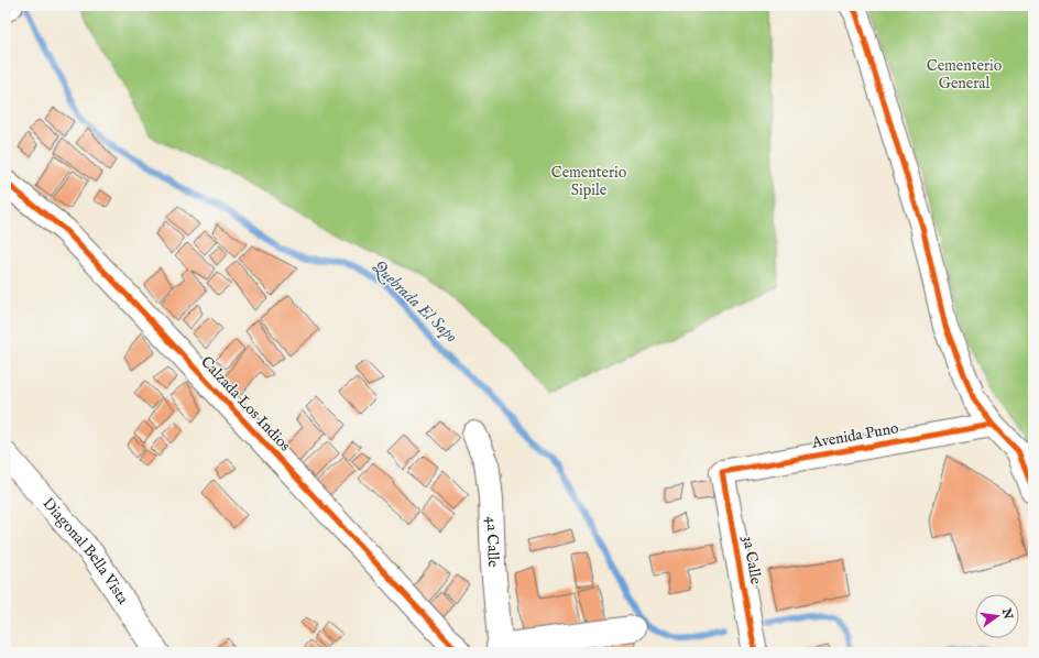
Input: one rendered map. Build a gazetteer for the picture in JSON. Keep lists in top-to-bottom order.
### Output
{
  "streets": {
    "street": [
      "Calzada Los Indios",
      "Avenida Puno",
      "4a Calle",
      "Diagonal Bella Vista",
      "3a Calle"
    ]
  },
  "crossings": [
    ["Avenida Puno", "3a Calle"]
  ],
  "water": ["Quebrada El Sapo"],
  "parks": ["Cementerio General", "Cementerio Sipile"],
  "north": "right"
}
